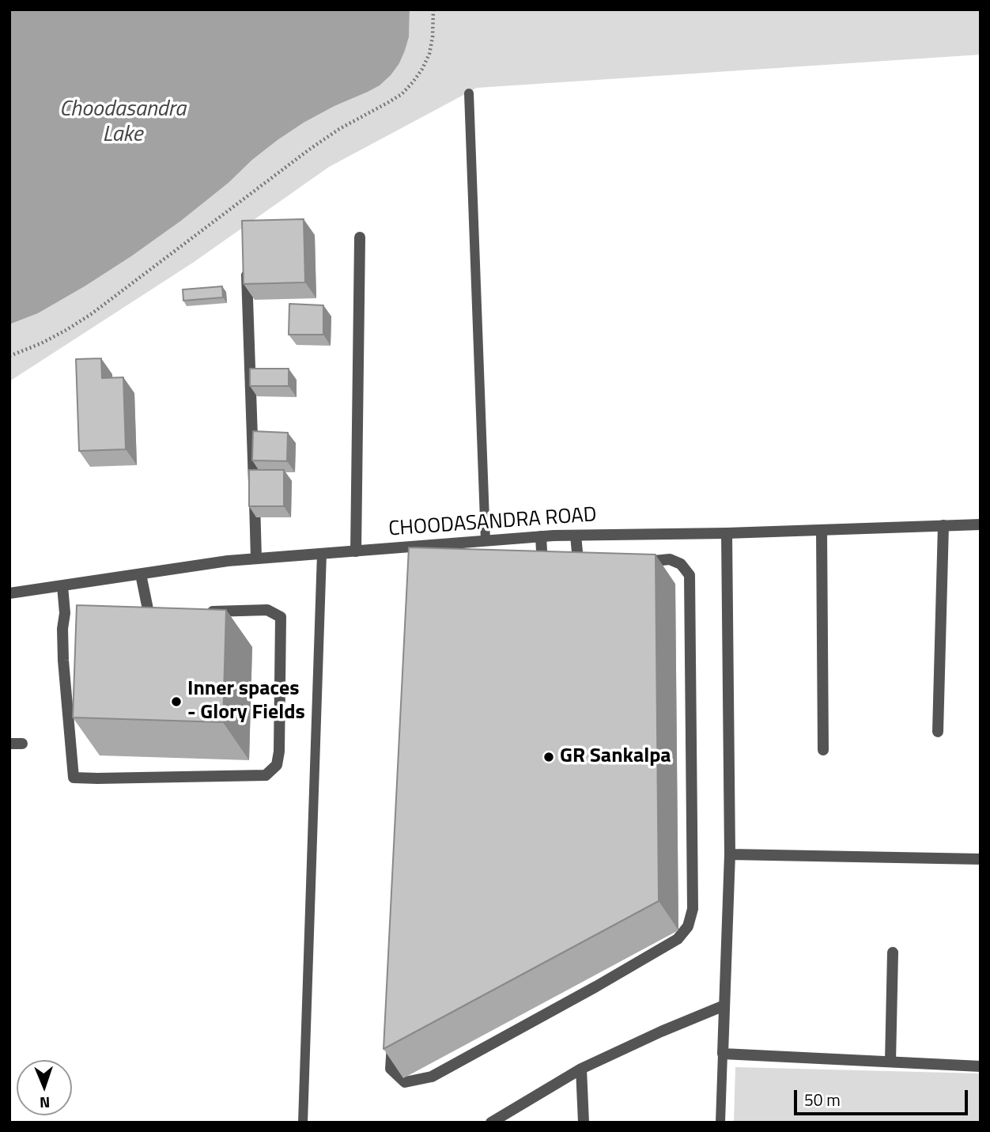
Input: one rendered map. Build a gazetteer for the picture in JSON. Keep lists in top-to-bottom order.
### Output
{
  "streets": {
    "street": ["CHOODASANDRA ROAD"]
  },
  "water": ["Choodasandra Lake"],
  "places": ["Inner spaces - Glory Fields", "GR Sankalpa"],
  "scale_bar": "50 m",
  "north": "bottom"
}
